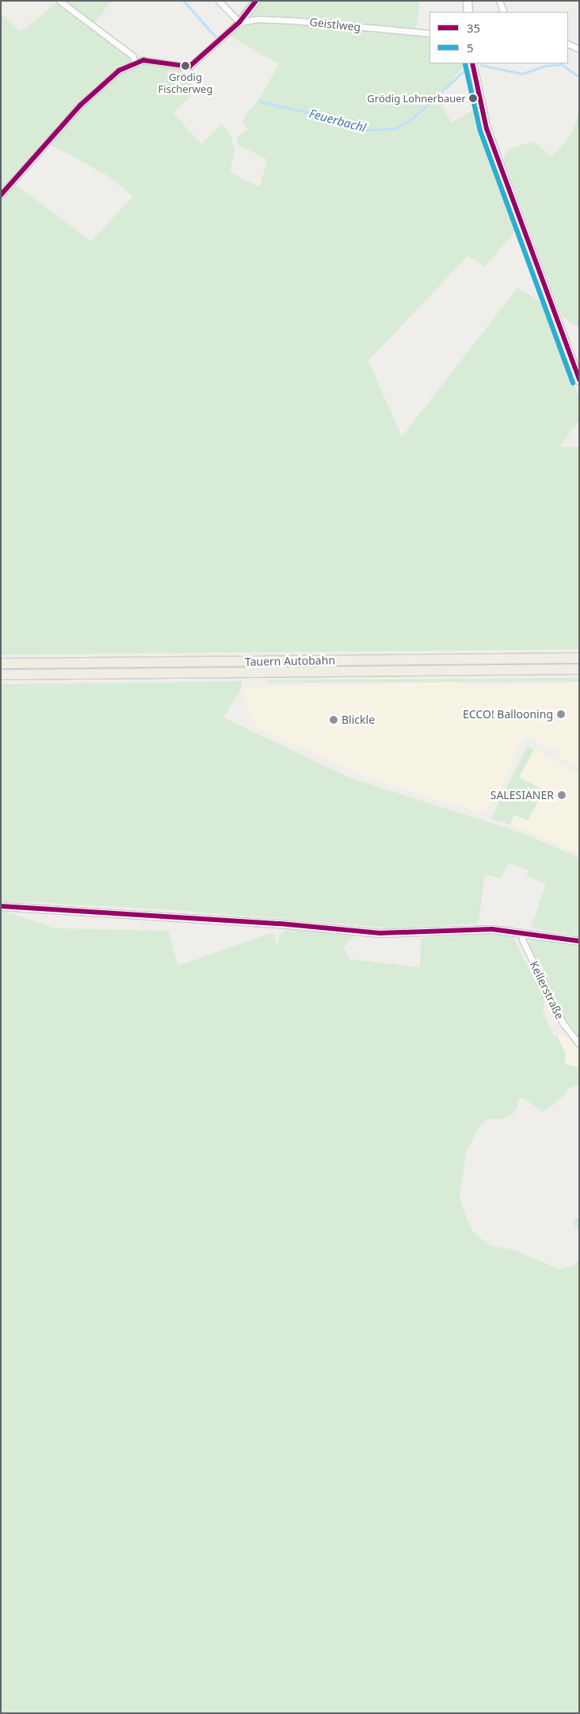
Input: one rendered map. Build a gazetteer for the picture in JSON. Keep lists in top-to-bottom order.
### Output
{
  "streets": {
    "highway": ["Tauern Autobahn"],
    "street": ["Geistlweg", "Kellerstraße"]
  },
  "water": ["Feuerbachl"],
  "places": [
    "Grödig Fischerweg",
    "Grödig Lohnerbauer",
    "ECCO! Ballooning",
    "Blickle",
    "SALESIANER"
  ],
  "lines": ["transit line 35", "transit line 5"],
  "legend": ["35", "5"]
}
